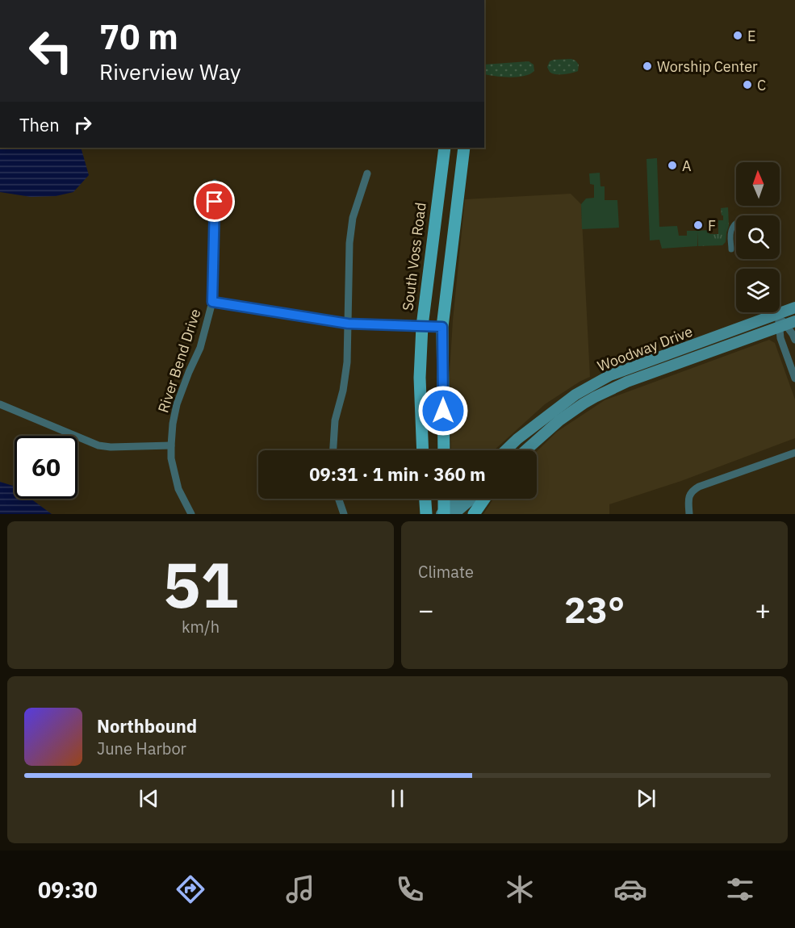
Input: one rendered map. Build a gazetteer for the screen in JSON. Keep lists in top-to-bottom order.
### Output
{
  "streets": {
    "main road": ["South Voss Road", "Woodway Drive"],
    "street": ["River Bend Drive"]
  },
  "places": [
    "E",
    "Worship Center",
    "C",
    "A",
    "F"
  ],
  "north": "top",
  "page": {
    "turn": ["70 m", "Riverview Way"],
    "then": "Then",
    "limit": "60",
    "trip": "09:31 · 1 min · 360 m",
    "tile": [
      ["51", "km/h"],
      "Climate"
    ],
    "heat": ["−", "23°", "+"],
    "song": ["Northbound", "June Harbor"],
    "tabs": "09:30"
  }
}
